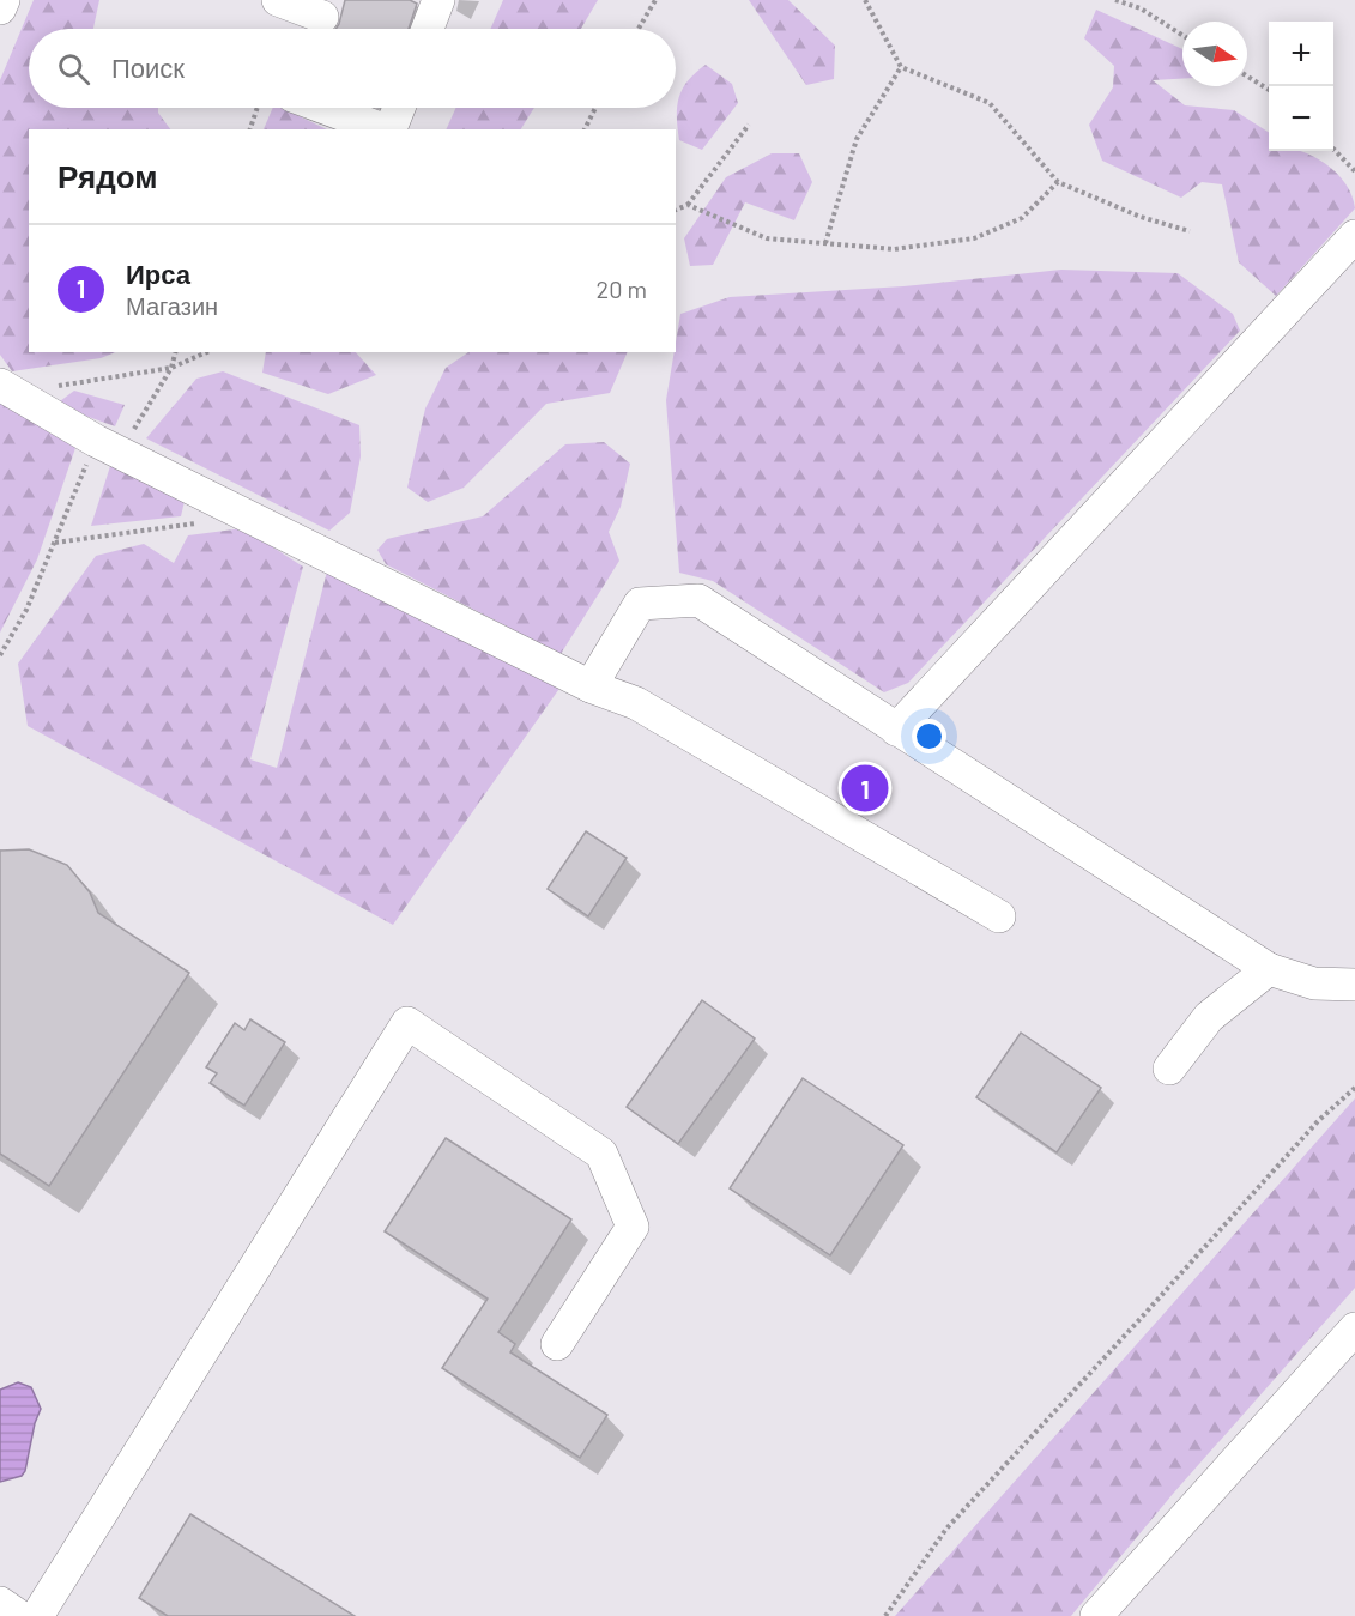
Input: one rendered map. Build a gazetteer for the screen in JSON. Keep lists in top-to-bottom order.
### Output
{
  "north": "right",
  "page": {
    "map_buttons": ["+", "−"],
    "search": "Поиск",
    "heading": "Рядом",
    "list": [
      {
        "mark": "1",
        "name": "Ирса",
        "note": "Магазин",
        "value": "20 m"
      }
    ],
    "pins": "1"
  }
}
